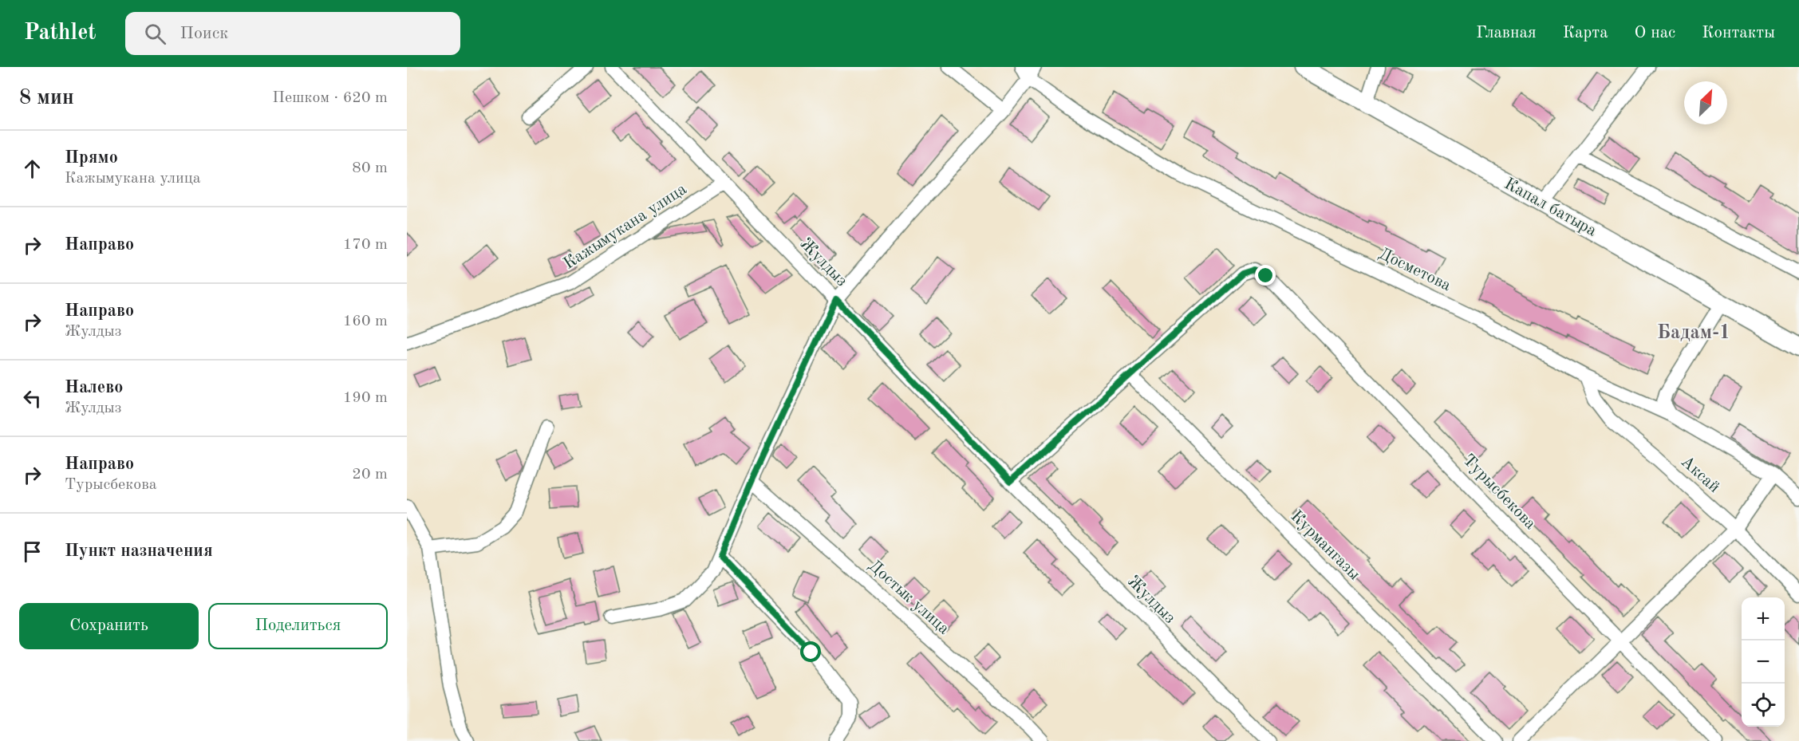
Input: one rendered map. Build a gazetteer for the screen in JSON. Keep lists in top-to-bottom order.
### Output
{
  "streets": {
    "main road": ["Капал батыра"],
    "street": [
      "Кажымукана улица",
      "Жулдыз",
      "Досметова",
      "Аксай",
      "Турысбекова",
      "Курмангазы",
      "Достык улица"
    ]
  },
  "crossings": [
    ["Кажымукана улица", "Жулдыз"],
    ["Досметова", "Аксай"],
    ["Турысбекова", "Курмангазы"]
  ],
  "districts": ["Бадам-1"],
  "north": "top right",
  "page": {
    "header": "Pathlet",
    "search": "Поиск",
    "nav": [
      "Главная",
      "Карта",
      "О нас",
      "Контакты"
    ],
    "heading": ["8 мин", "Пешком · 620 m"],
    "list": [
      ["Прямо", "Кажымукана улица", "80 m"],
      ["Направо", "170 m"],
      ["Направо", "Жулдыз", "160 m"],
      ["Налево", "Жулдыз", "190 m"],
      ["Направо", "Турысбекова", "20 m"],
      "Пункт назначения"
    ],
    "buttons": ["Сохранить", "Поделиться"],
    "map_buttons": ["+", "−"]
  }
}
